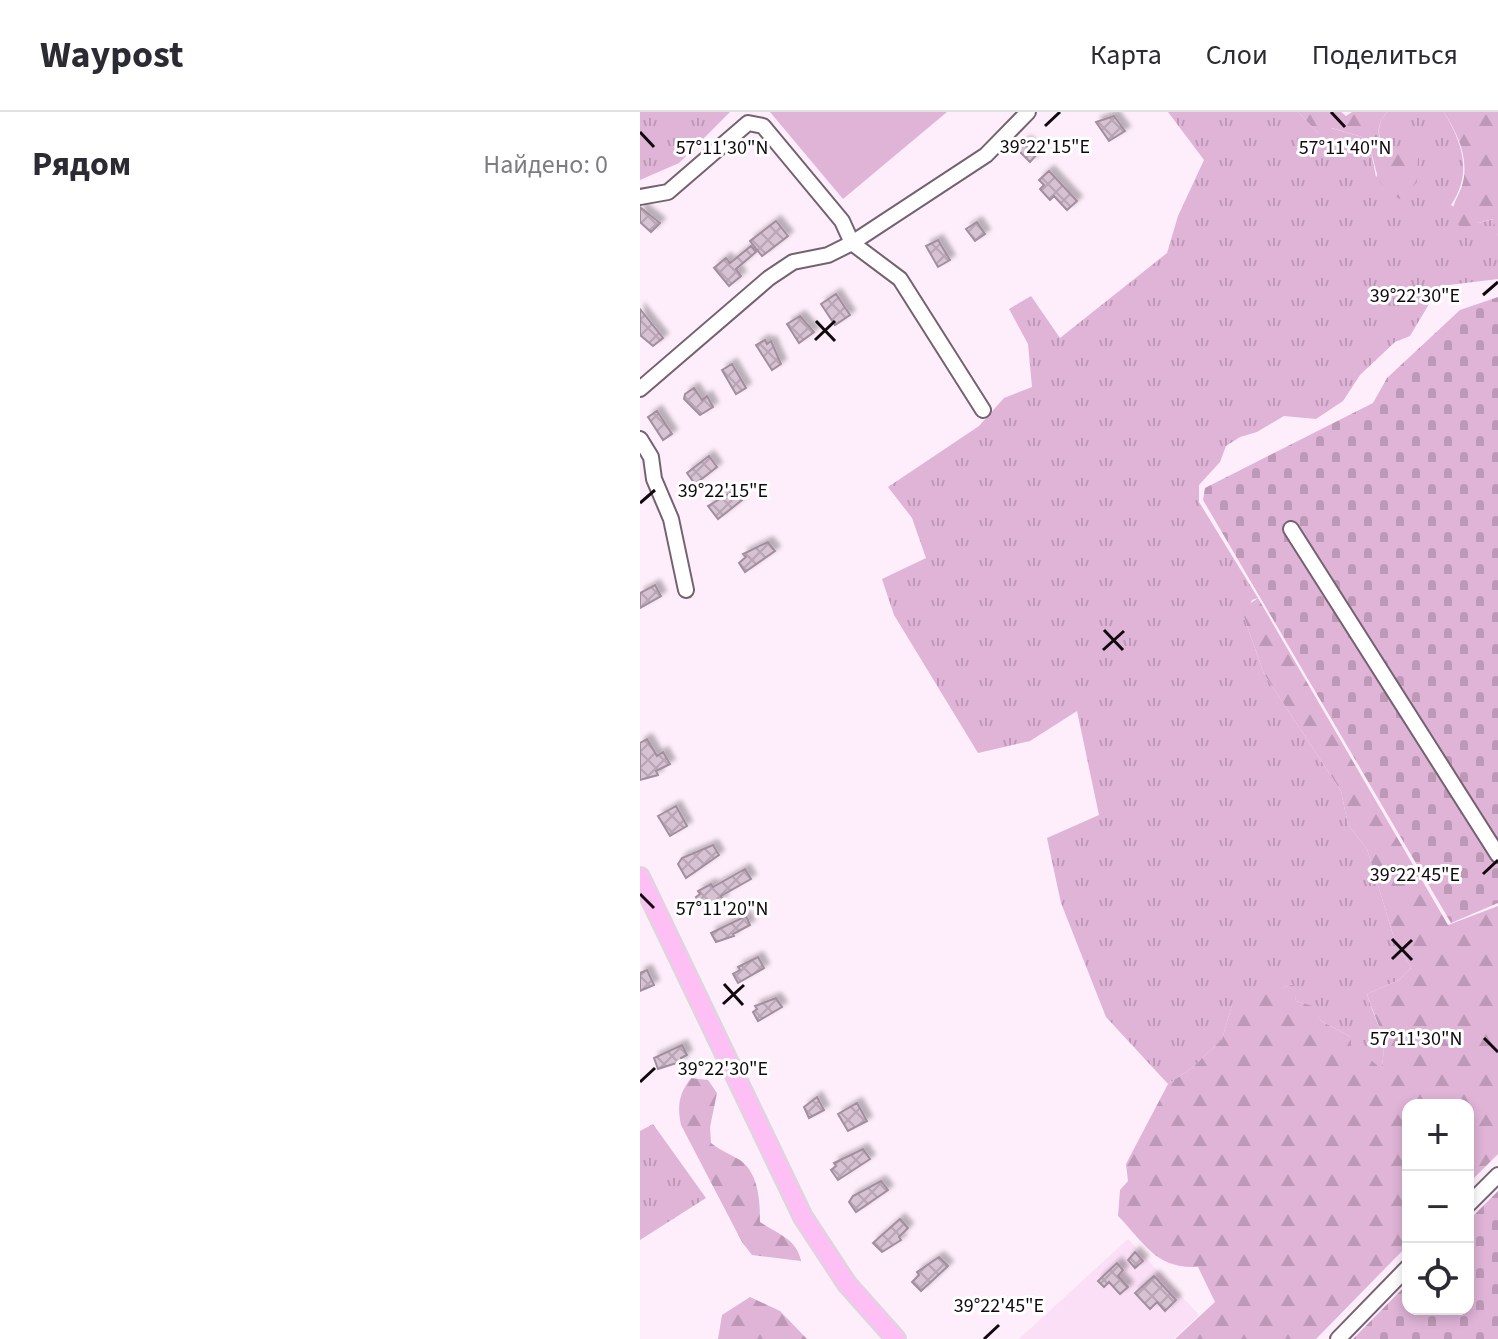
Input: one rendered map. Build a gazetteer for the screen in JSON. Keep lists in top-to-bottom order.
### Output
{
  "page": {
    "header": "Waypost",
    "nav": ["Карта", "Слои", "Поделиться"],
    "heading": ["Рядом", "Найдено: 0"],
    "map_buttons": ["+", "−"]
  },
  "coordinates": [
    "39°22'15\"E",
    "57°11'40\"N",
    "57°11'30\"N",
    "39°22'30\"E",
    "39°22'45\"E",
    "57°11'20\"N"
  ]
}
